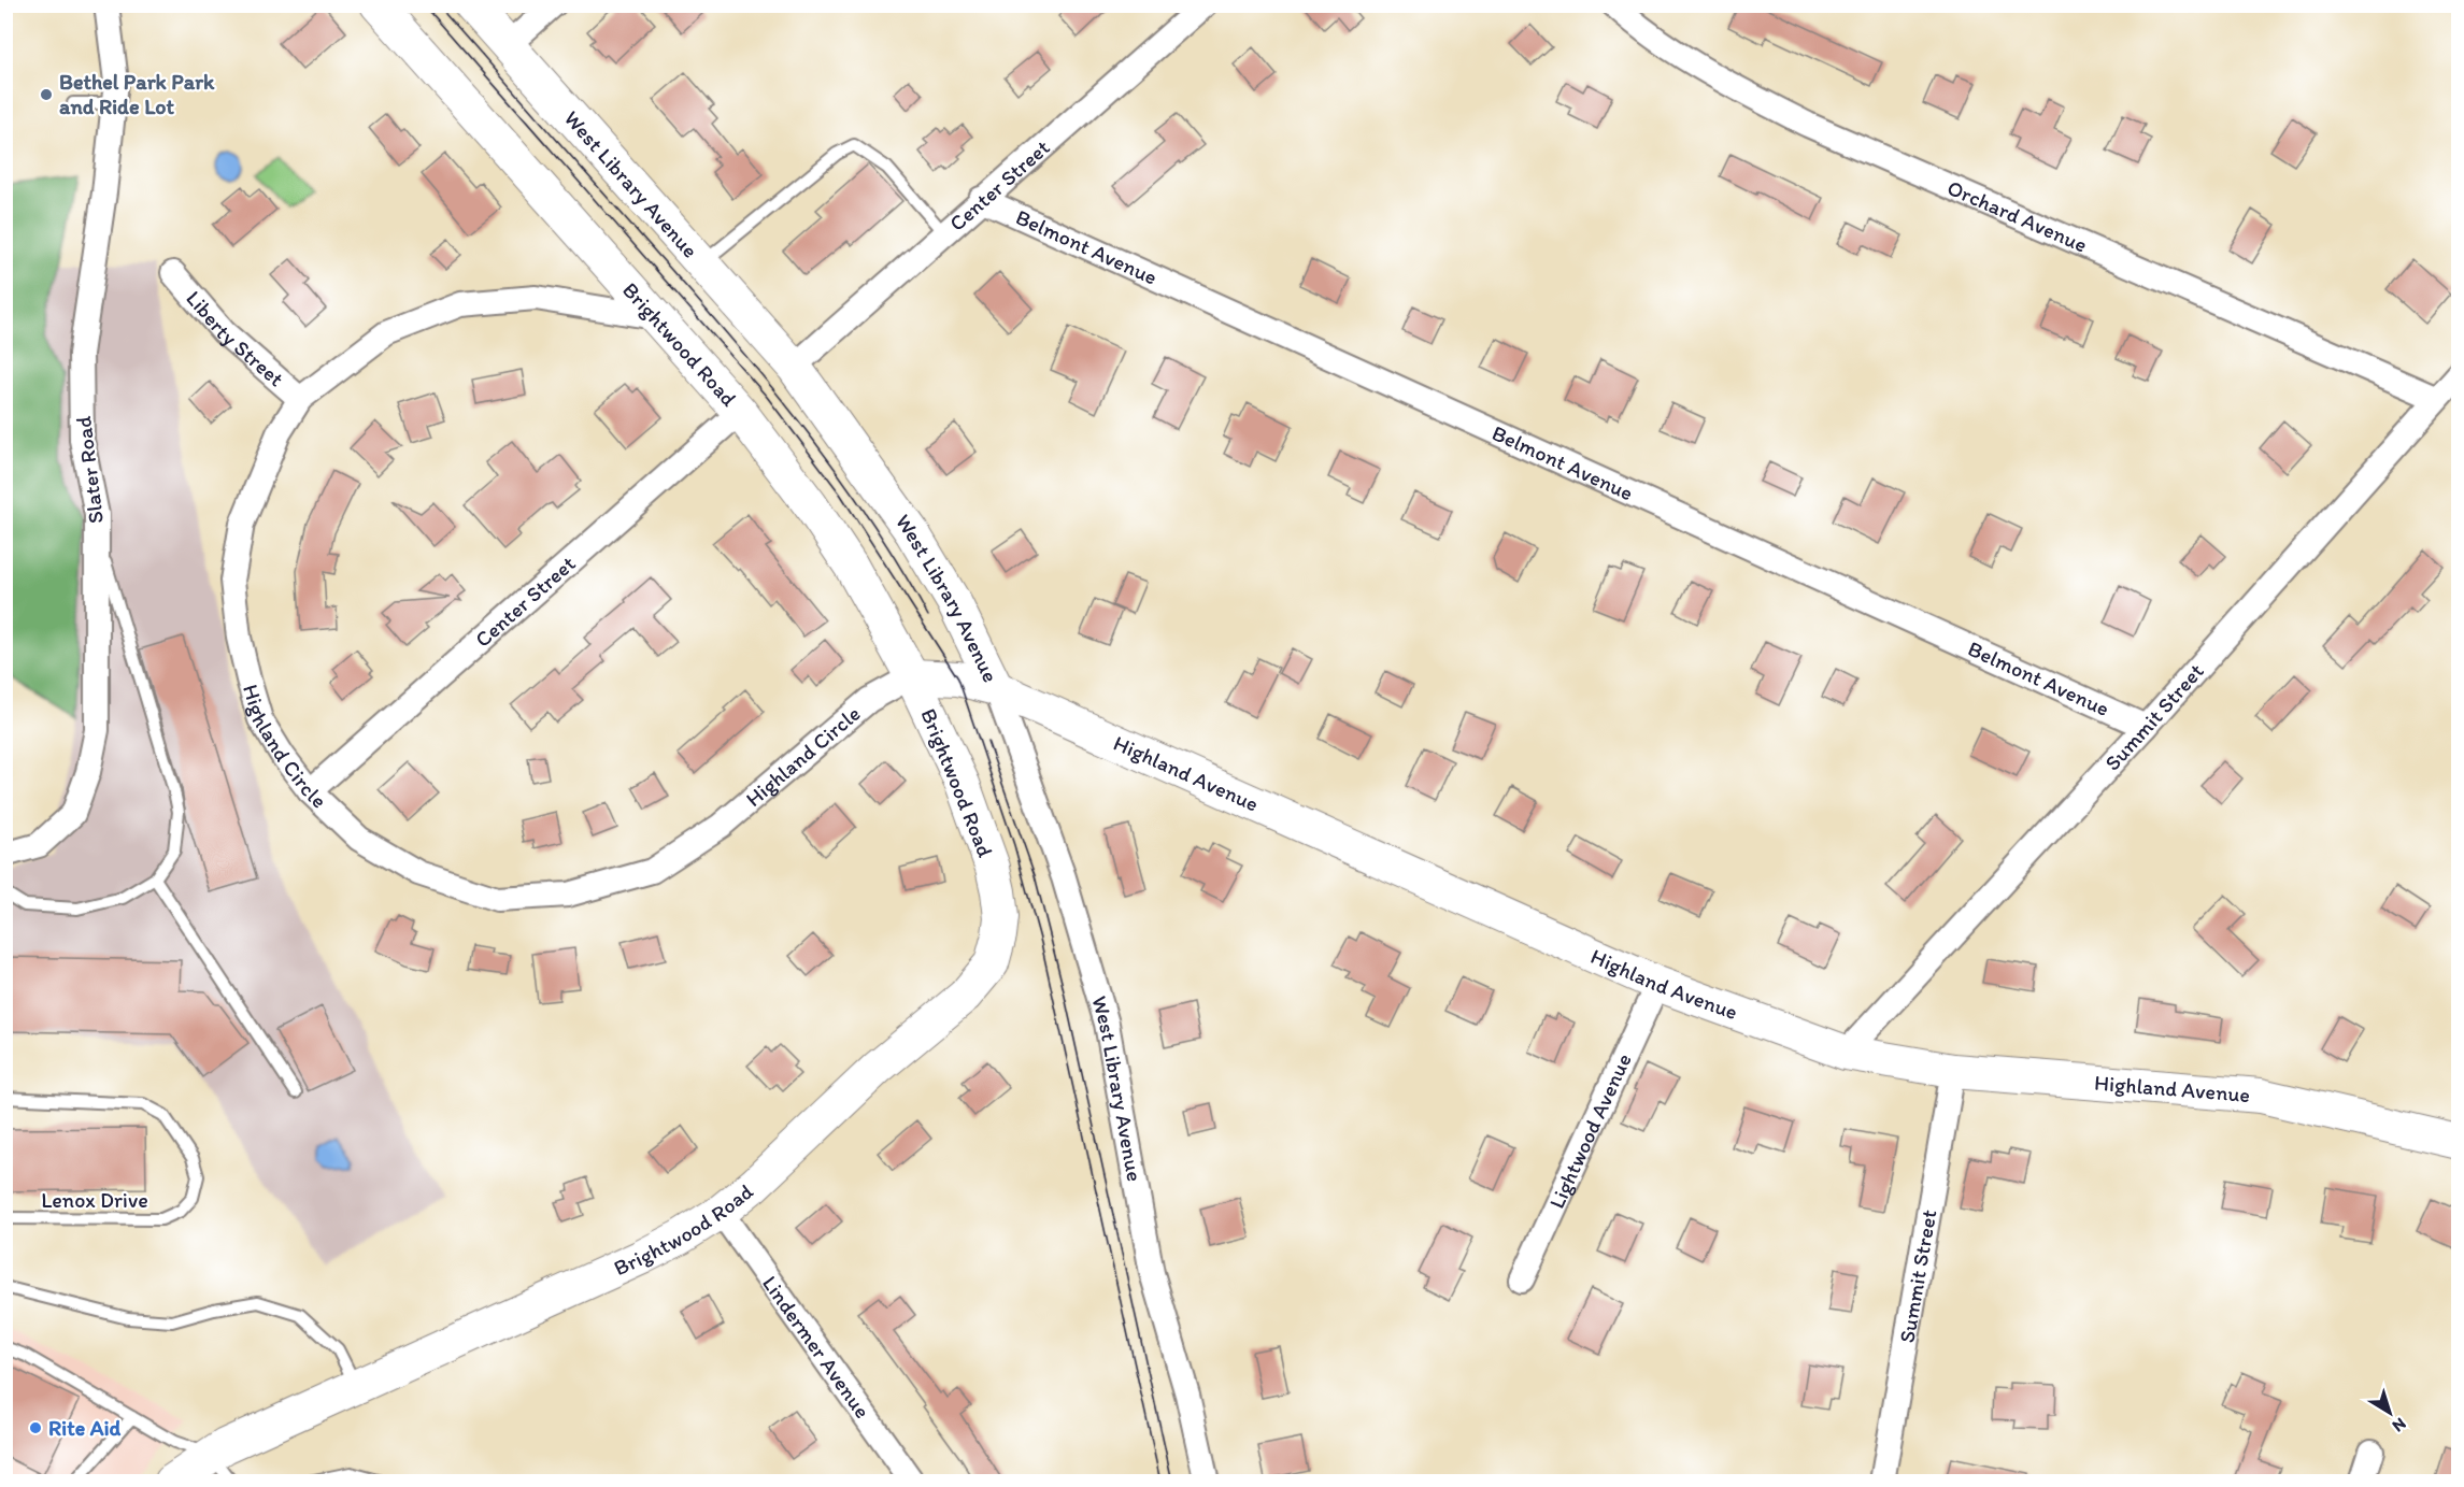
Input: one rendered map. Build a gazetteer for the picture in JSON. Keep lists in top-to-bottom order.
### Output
{
  "streets": {
    "street": [
      "West Library Avenue",
      "Center Street",
      "Orchard Avenue",
      "Belmont Avenue",
      "Liberty Street",
      "Brightwood Road",
      "Slater Road",
      "Summit Street",
      "Highland Circle",
      "Highland Avenue",
      "Lightwood Avenue",
      "Lindermer Avenue"
    ],
    "lane": ["Lenox Drive"]
  },
  "crossings": [
    ["West Library Avenue", "Center Street"],
    ["West Library Avenue", "Highland Avenue"],
    ["Center Street", "Belmont Avenue"],
    ["Center Street", "Brightwood Road"],
    ["Center Street", "Highland Circle"],
    ["Orchard Avenue", "Summit Street"],
    ["Belmont Avenue", "Summit Street"],
    ["Liberty Street", "Highland Circle"],
    ["Brightwood Road", "Highland Circle"],
    ["Brightwood Road", "Highland Avenue"],
    ["Brightwood Road", "Lindermer Avenue"],
    ["Summit Street", "Highland Avenue"],
    ["Highland Circle", "Highland Avenue"],
    ["Highland Avenue", "Lightwood Avenue"]
  ],
  "places": ["Bethel Park Park and Ride Lot", "Rite Aid"],
  "north": "bottom right"
}
